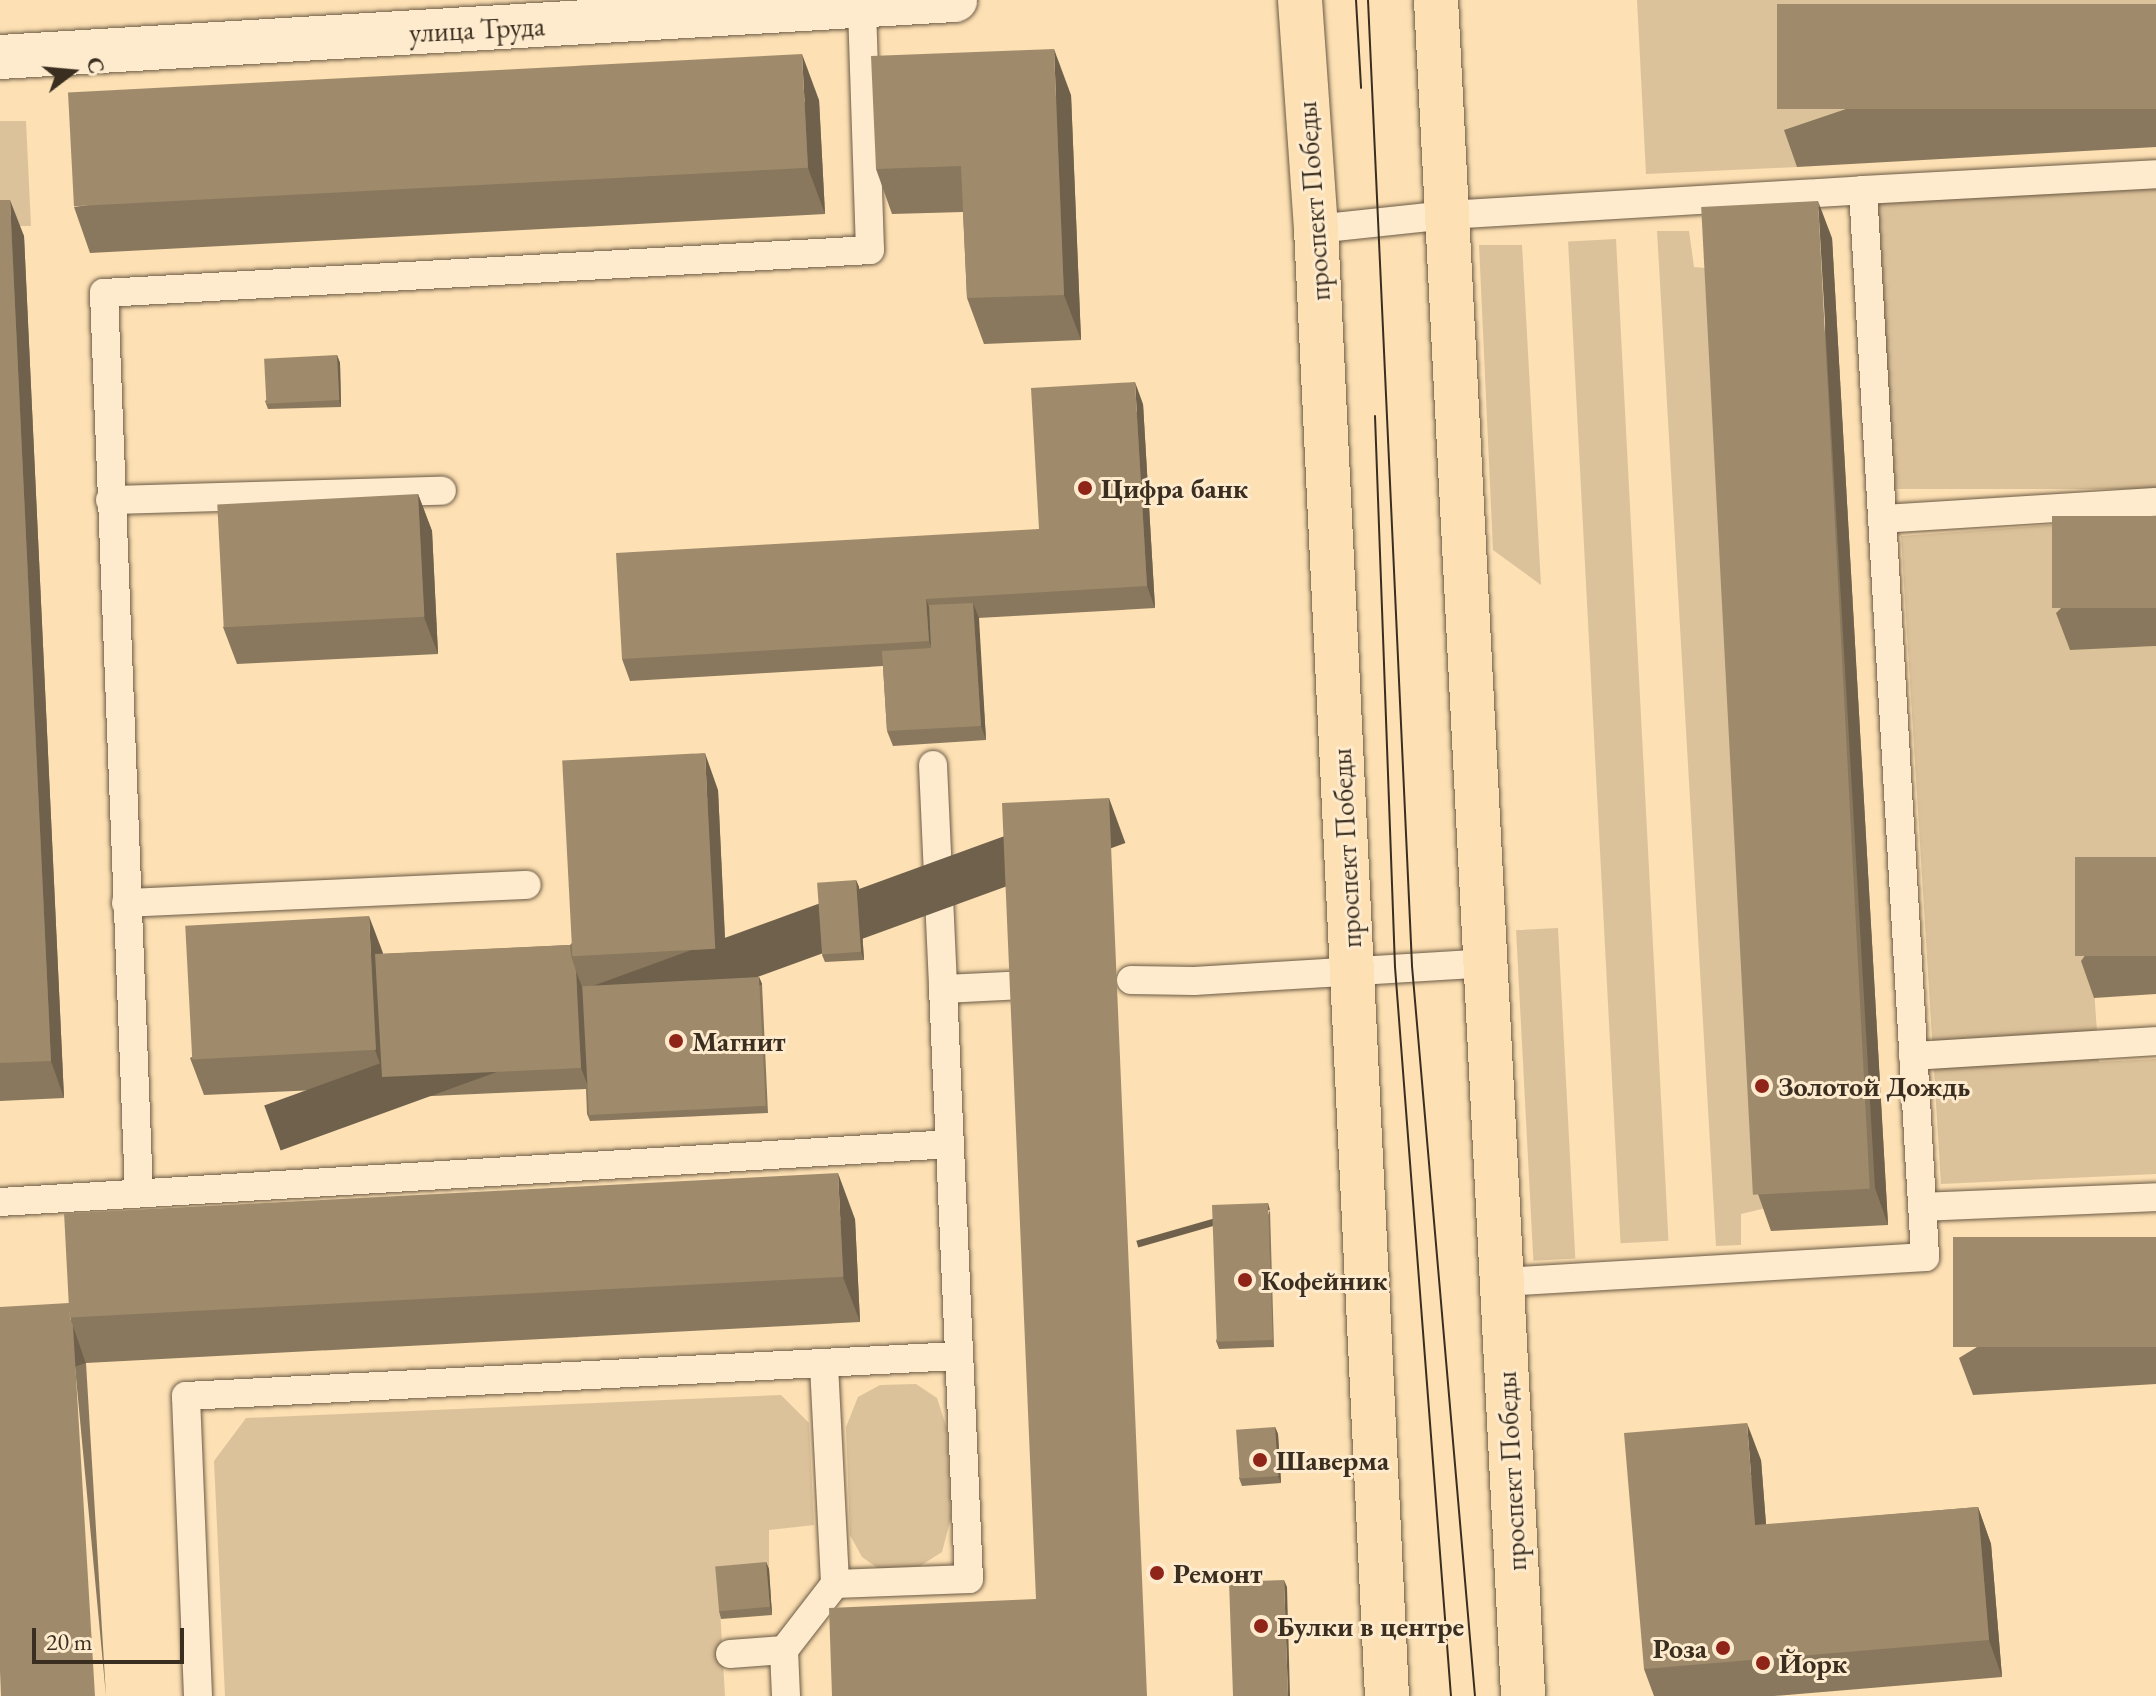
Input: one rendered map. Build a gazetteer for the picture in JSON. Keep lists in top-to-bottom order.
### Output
{
  "streets": {
    "main road": ["проспект Победы"],
    "street": ["улица Труда"]
  },
  "places": [
    "Цифра банк",
    "Магнит",
    "Золотой Дождь",
    "Кофейник",
    "Шаверма",
    "Ремонт",
    "Булки в центре",
    "Роза",
    "Йорк"
  ],
  "scale_bar": "20 m",
  "north": "right"
}
